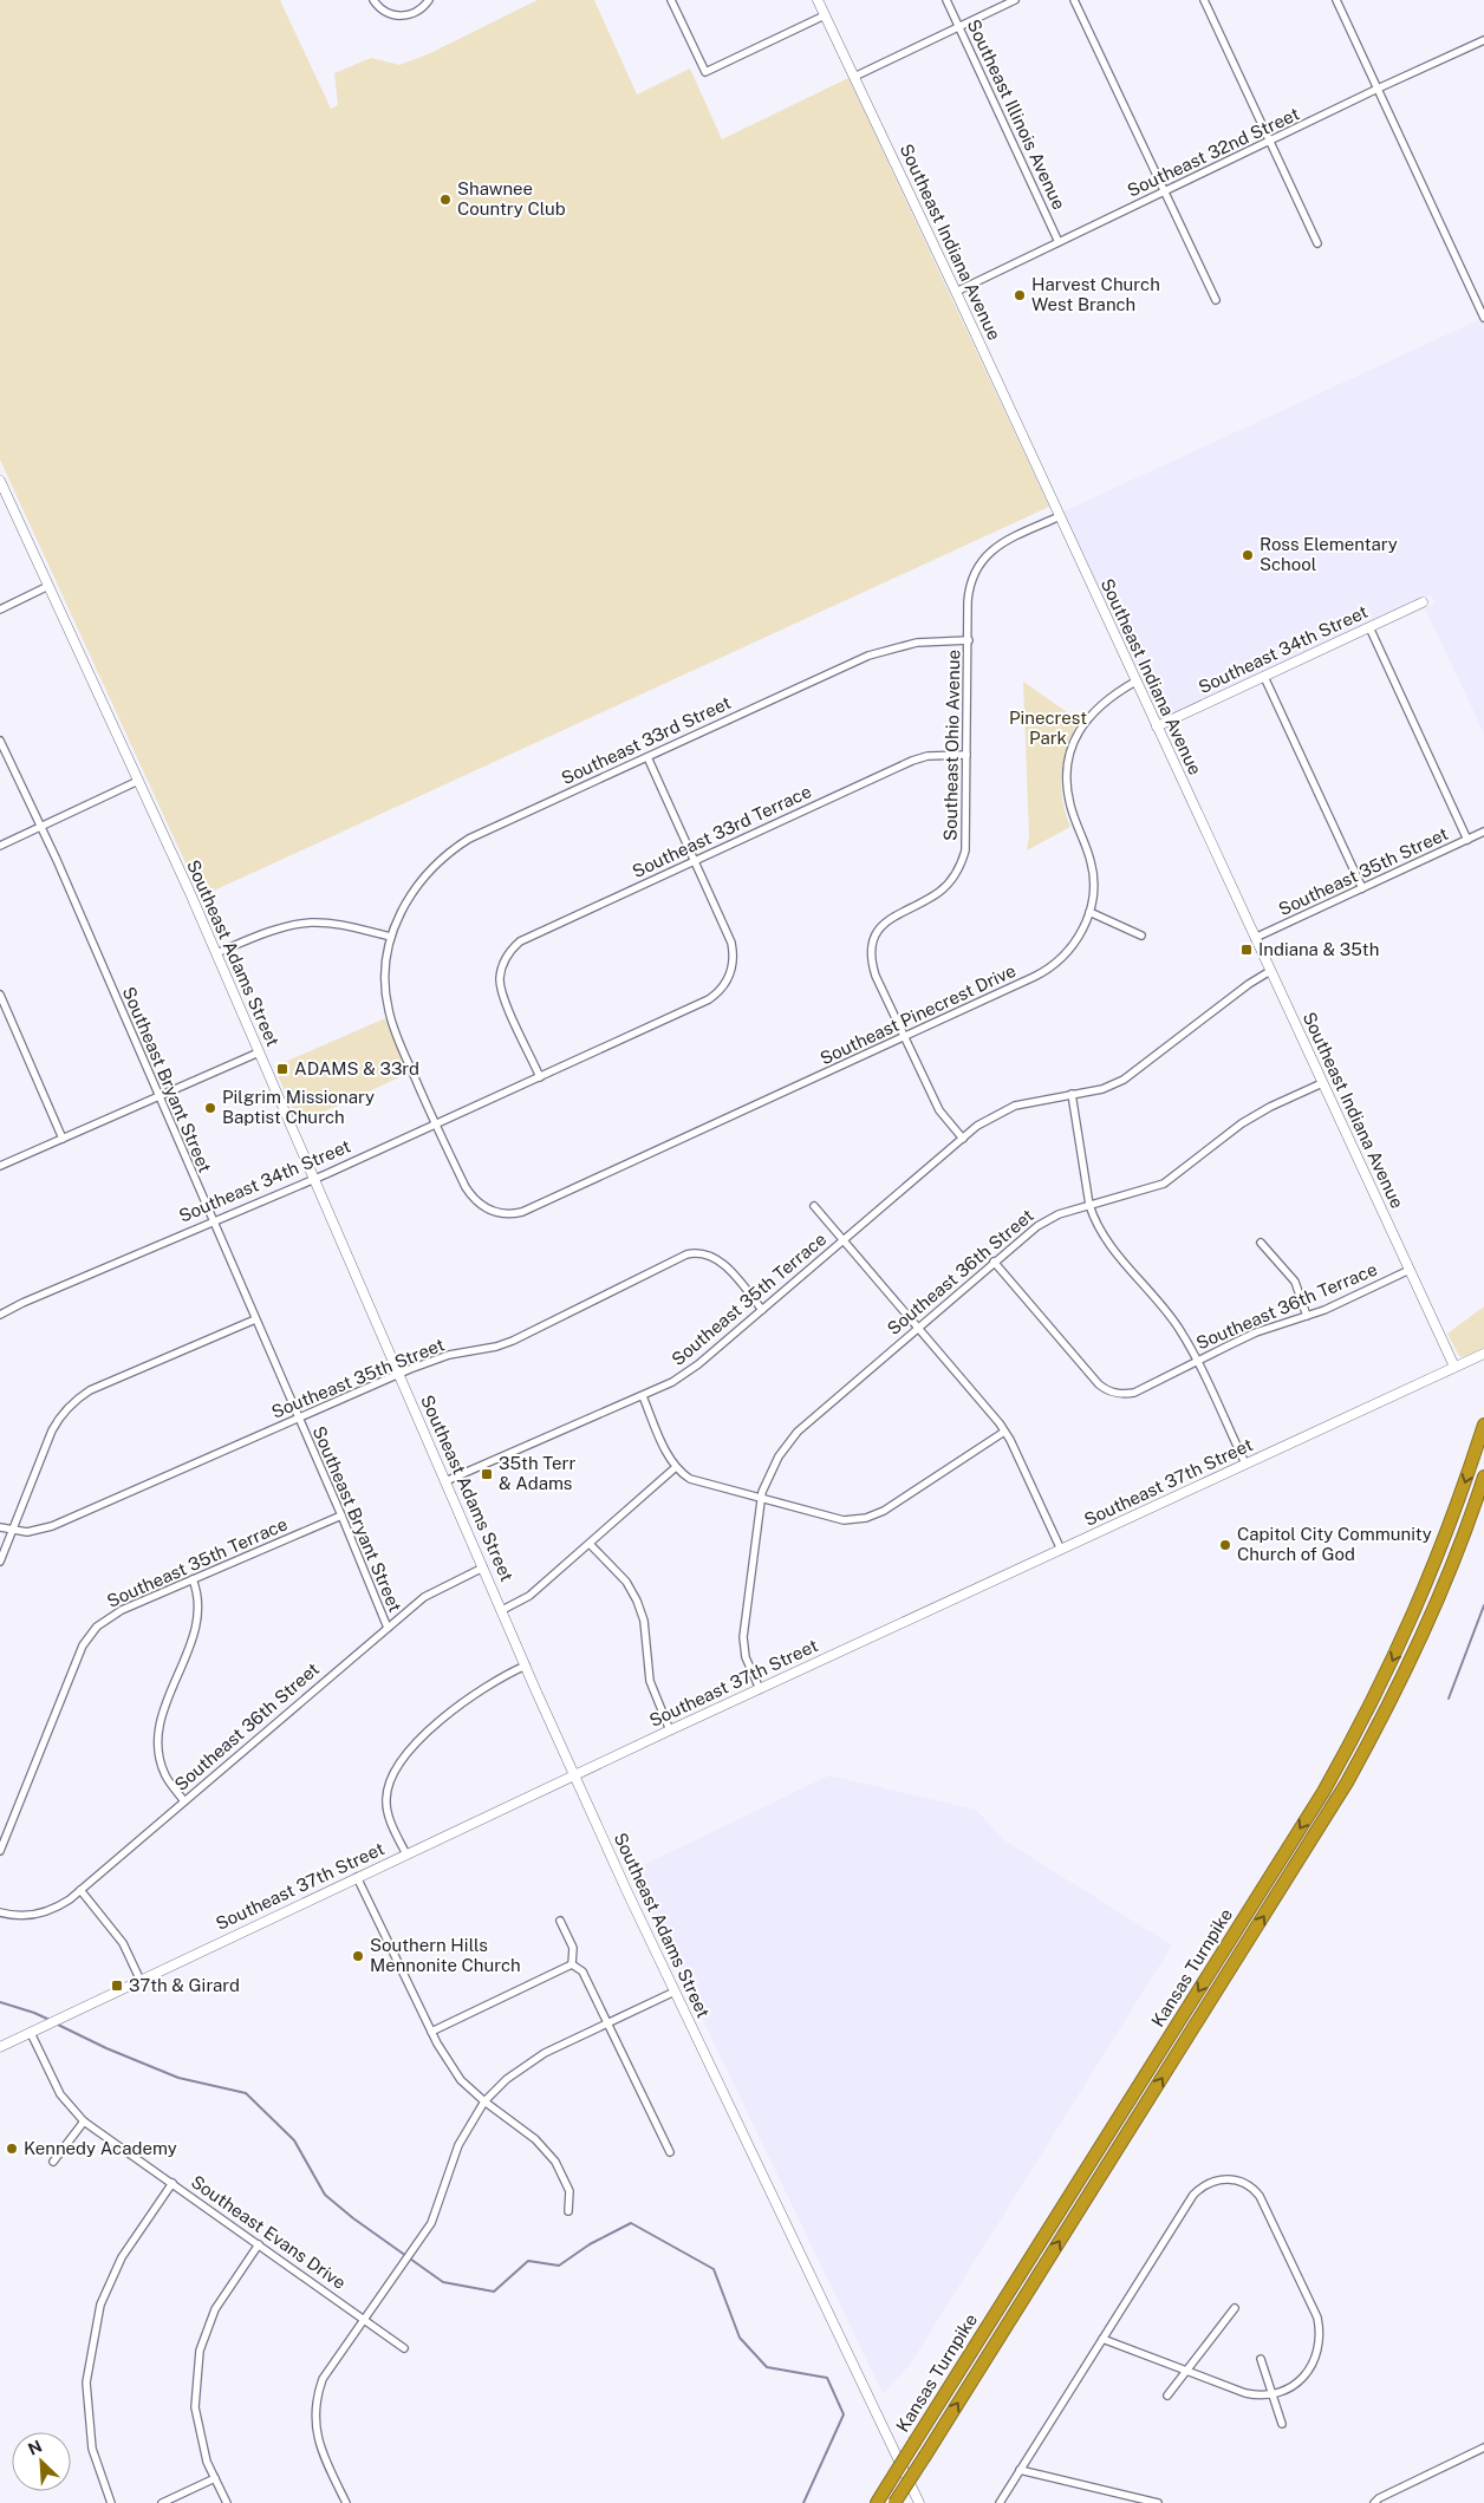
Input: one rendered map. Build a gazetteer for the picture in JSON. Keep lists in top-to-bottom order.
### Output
{
  "streets": {
    "highway": ["Kansas Turnpike"],
    "main road": [
      "Southeast Indiana Avenue",
      "Southeast 34th Street",
      "Southeast Adams Street",
      "Southeast 37th Street"
    ],
    "street": [
      "Southeast Illinois Avenue",
      "Southeast 32nd Street",
      "Southeast 33rd Street",
      "Southeast Ohio Avenue",
      "Southeast 33rd Terrace",
      "Southeast 35th Street",
      "Southeast Pinecrest Drive",
      "Southeast Bryant Street",
      "Southeast 36th Street",
      "Southeast 35th Terrace",
      "Southeast 36th Terrace",
      "Southeast Evans Drive"
    ]
  },
  "crossings": [
    ["Southeast Illinois Avenue", "Southeast 32nd Street"],
    ["Southeast 32nd Street", "Southeast Indiana Avenue"],
    ["Southeast Indiana Avenue", "Southeast 34th Street"],
    ["Southeast Indiana Avenue", "Southeast 35th Street"],
    ["Southeast Indiana Avenue", "Southeast Pinecrest Drive"],
    ["Southeast Indiana Avenue", "Southeast 36th Street"],
    ["Southeast Indiana Avenue", "Southeast 35th Terrace"],
    ["Southeast Indiana Avenue", "Southeast 36th Terrace"],
    ["Southeast Indiana Avenue", "Southeast 37th Street"],
    ["Southeast 34th Street", "Southeast 33rd Street"],
    ["Southeast 34th Street", "Southeast 33rd Terrace"],
    ["Southeast 34th Street", "Southeast Adams Street"],
    ["Southeast 34th Street", "Southeast Bryant Street"],
    ["Southeast 33rd Street", "Southeast Ohio Avenue"],
    ["Southeast 33rd Street", "Southeast Pinecrest Drive"],
    ["Southeast Ohio Avenue", "Southeast 33rd Terrace"],
    ["Southeast Ohio Avenue", "Southeast Pinecrest Drive"],
    ["Southeast Ohio Avenue", "Southeast 35th Terrace"],
    ["Southeast 35th Street", "Southeast Adams Street"],
    ["Southeast 35th Street", "Southeast Bryant Street"],
    ["Southeast 35th Street", "Southeast 35th Terrace"],
    ["Southeast Adams Street", "Southeast 36th Street"],
    ["Southeast Adams Street", "Southeast 35th Terrace"],
    ["Southeast Adams Street", "Southeast 37th Street"],
    ["Southeast Bryant Street", "Southeast 36th Street"],
    ["Southeast Bryant Street", "Southeast 35th Terrace"],
    ["Southeast 36th Street", "Southeast 36th Terrace"],
    ["Southeast 36th Street", "Southeast 37th Street"],
    ["Southeast 37th Street", "Southeast Evans Drive"]
  ],
  "parks": ["Pinecrest Park"],
  "places": {
    "other": [
      "Shawnee Country Club",
      "Harvest Church West Branch",
      "Ross Elementary School",
      "Pilgrim Missionary Baptist Church",
      "Capitol City Community Church of God",
      "Southern Hills Mennonite Church",
      "Kennedy Academy"
    ],
    "transit": [
      "Indiana & 35th",
      "ADAMS & 33rd",
      "35th Terr & Adams",
      "37th & Girard"
    ]
  },
  "north": "top left"
}
